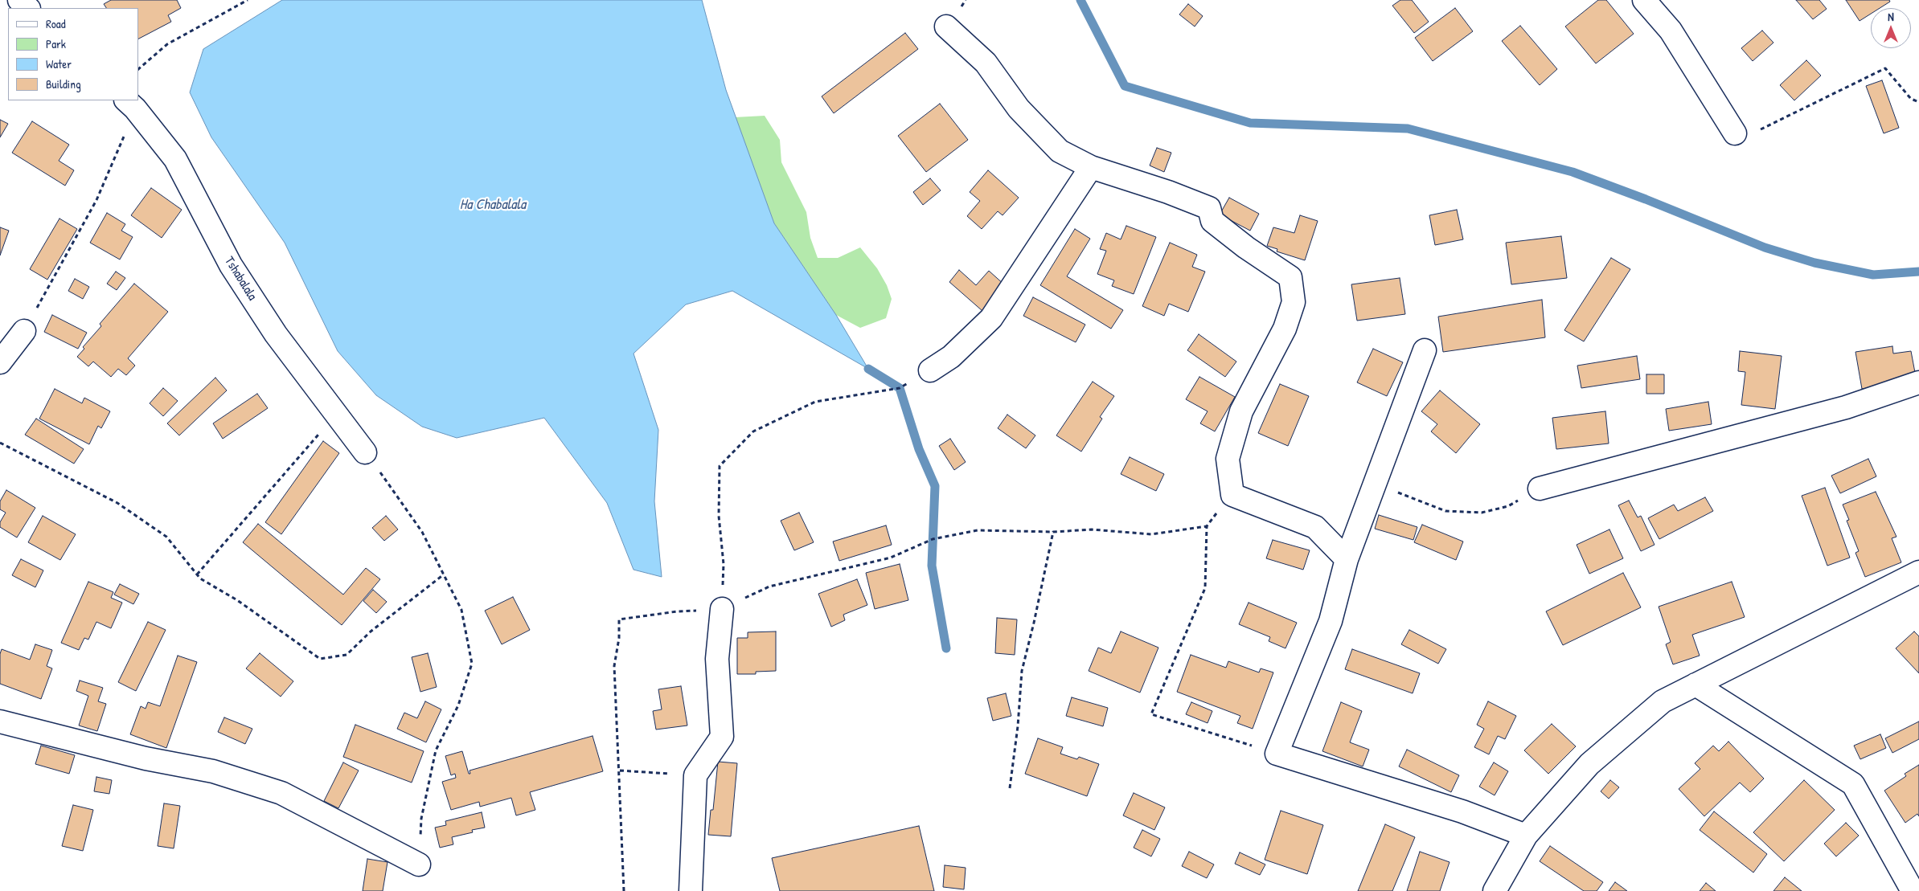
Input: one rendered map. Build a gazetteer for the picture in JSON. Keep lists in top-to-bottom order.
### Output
{
  "streets": {
    "street": ["Tshabalala"]
  },
  "water": ["Ha Chabalala"],
  "legend": [
    "Road",
    "Park",
    "Water",
    "Building"
  ],
  "north": "top"
}
